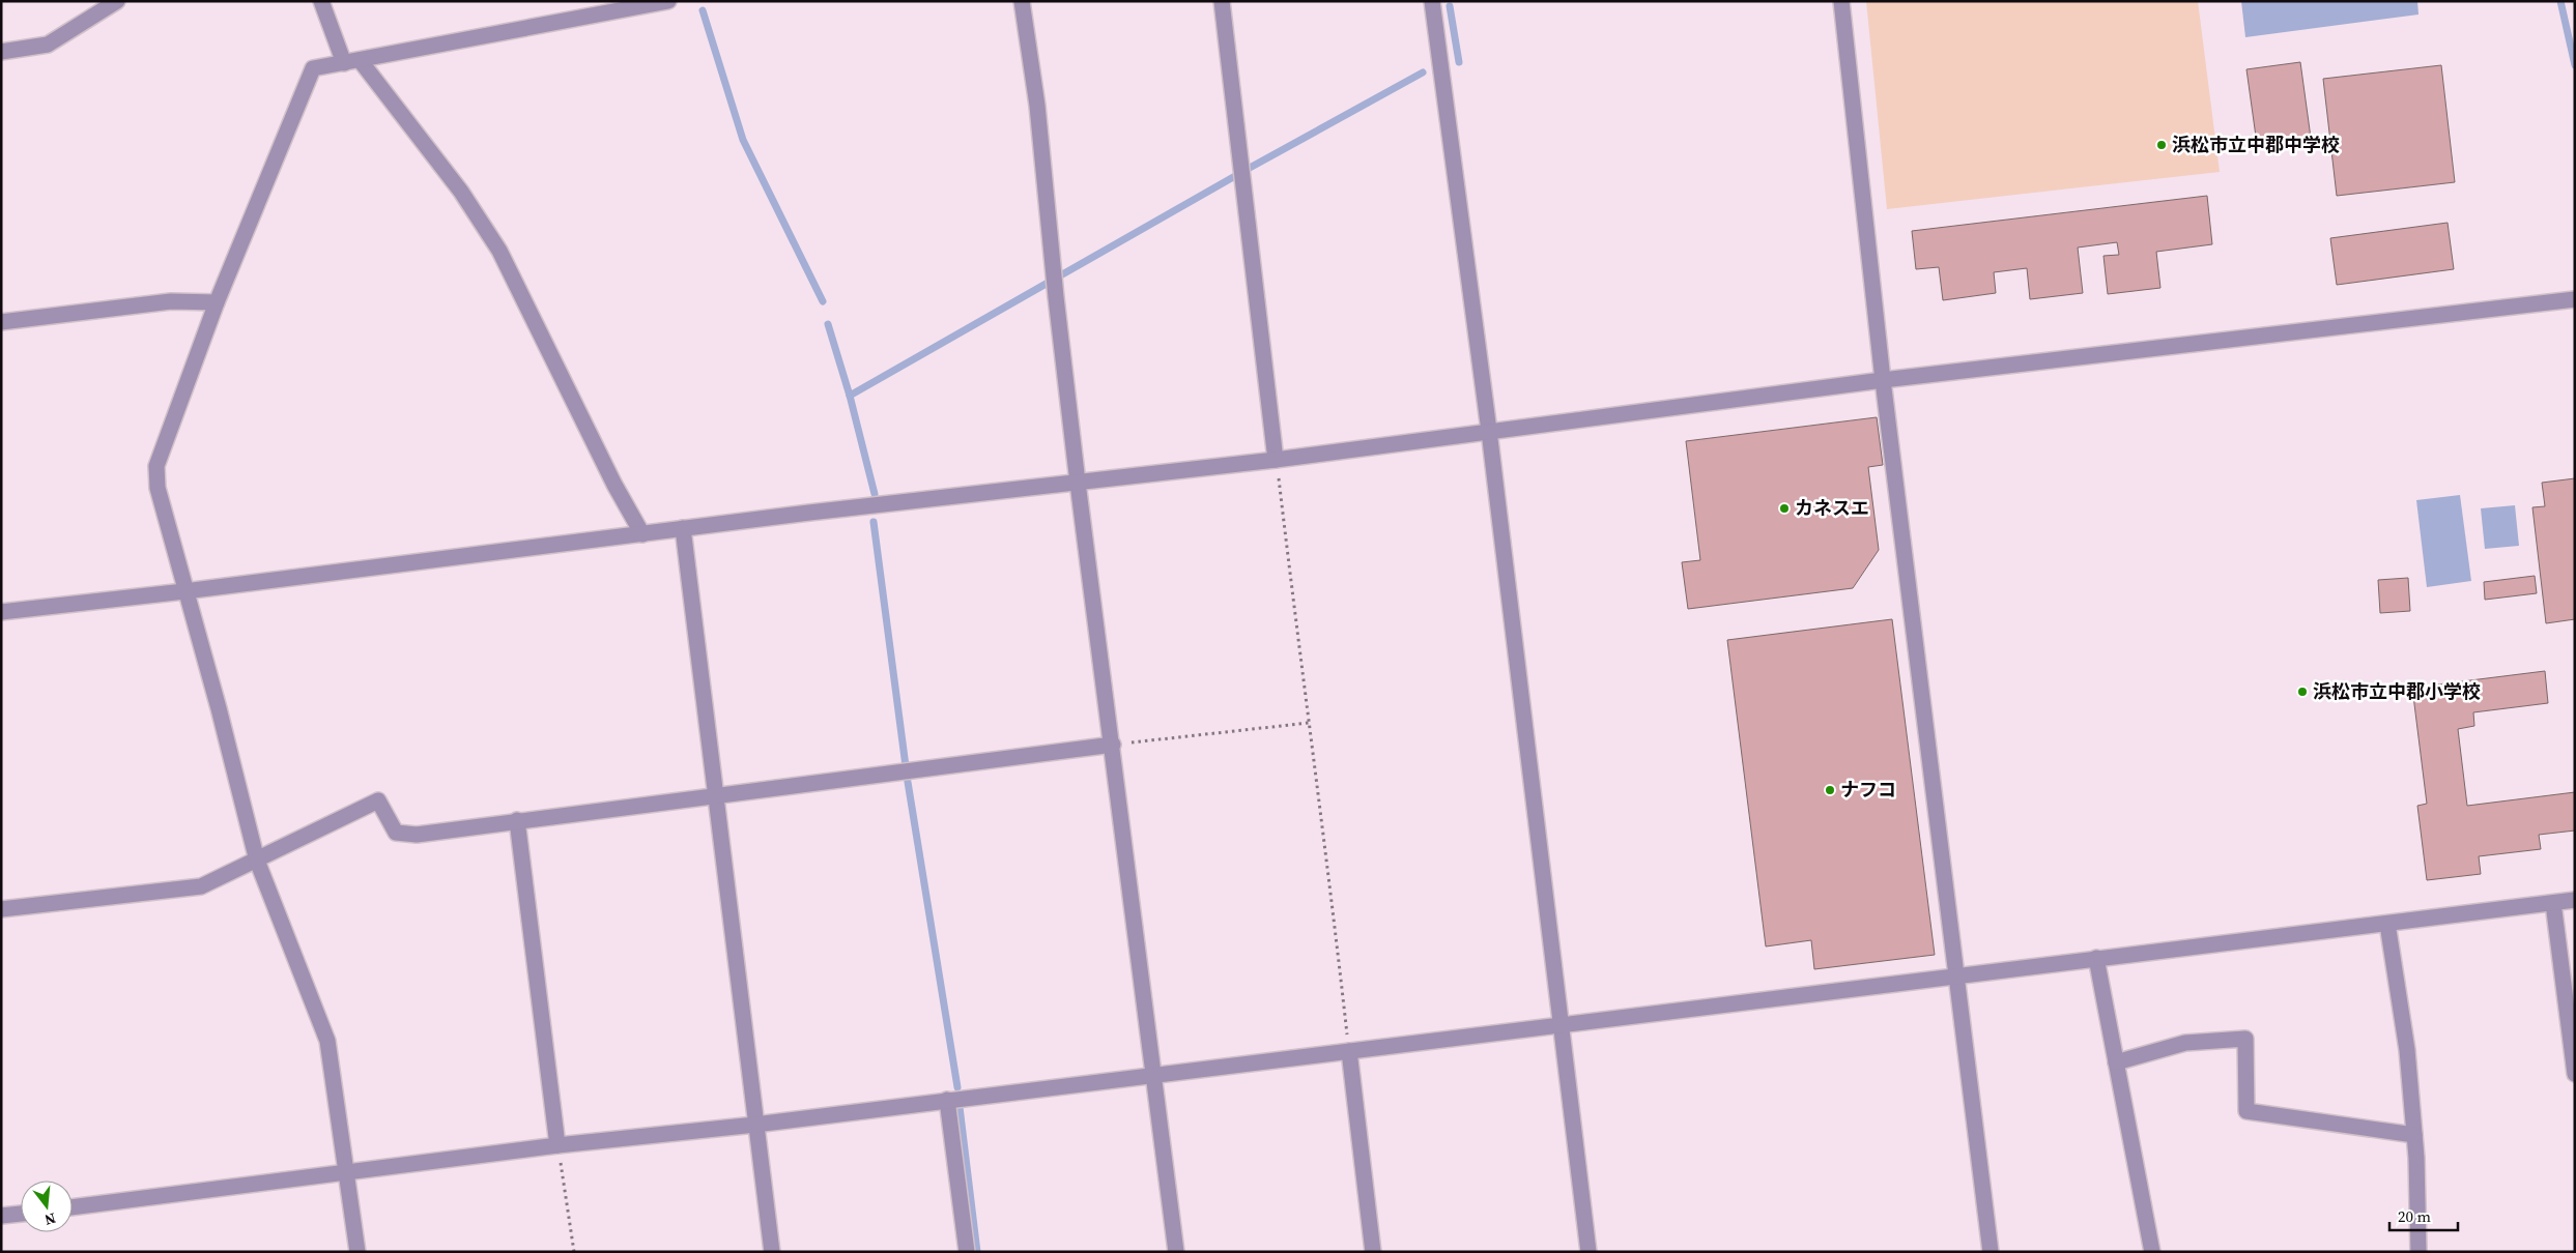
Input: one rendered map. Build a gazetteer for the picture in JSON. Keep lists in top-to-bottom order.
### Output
{
  "places": [
    "浜松市立中郡中学校",
    "カネスエ",
    "浜松市立中郡小学校",
    "ナフコ"
  ],
  "scale_bar": "20 m",
  "north": "bottom"
}
